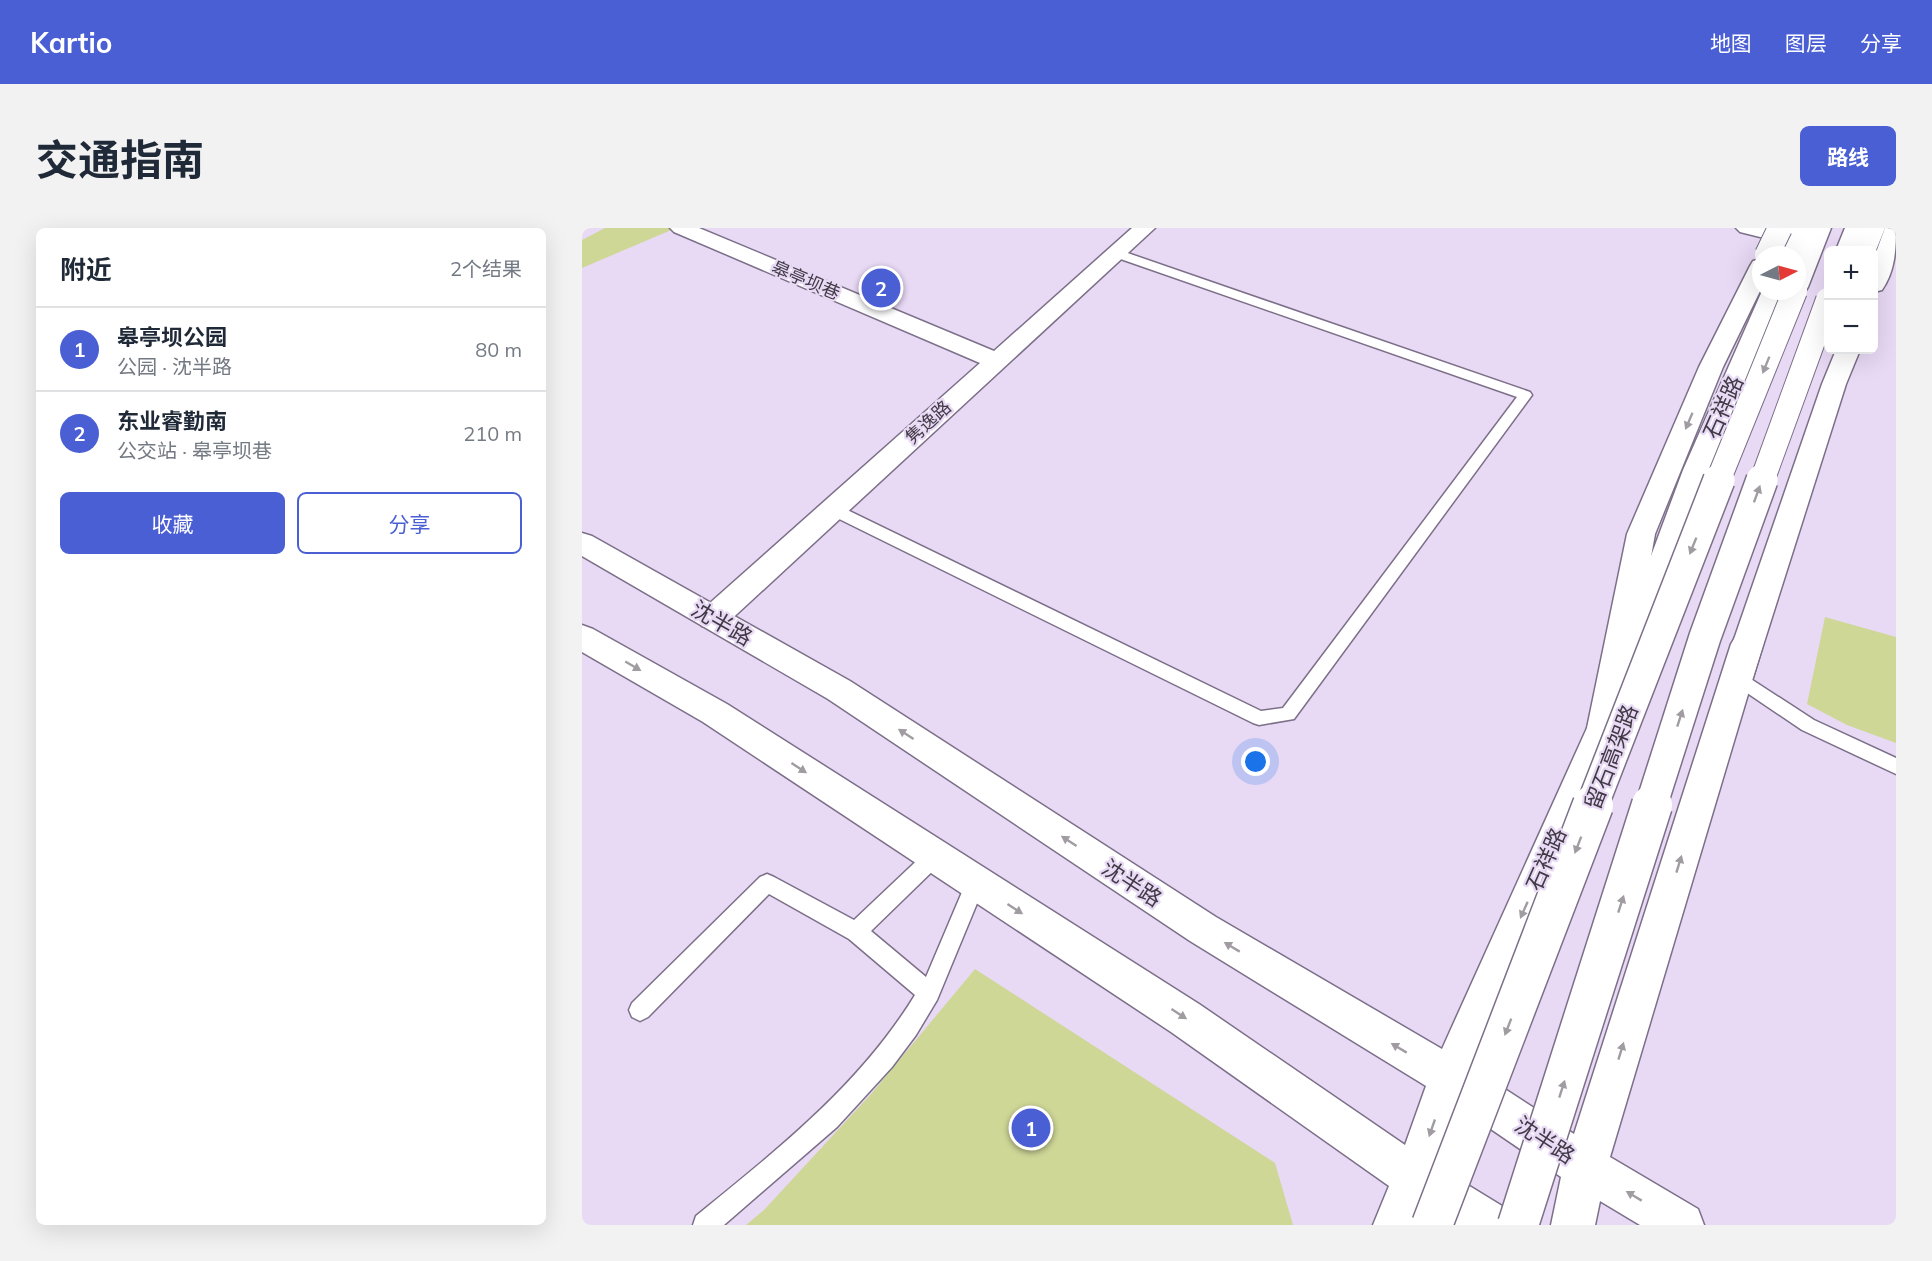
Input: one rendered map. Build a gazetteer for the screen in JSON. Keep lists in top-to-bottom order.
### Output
{
  "streets": {
    "main road": [
      "皋亭坝巷",
      "石祥路",
      "隽逸路",
      "沈半路",
      "留石高架路"
    ]
  },
  "crossings": [
    ["皋亭坝巷", "隽逸路"],
    ["石祥路", "沈半路"],
    ["隽逸路", "沈半路"]
  ],
  "north": "right",
  "page": {
    "header": "Kartio",
    "nav": ["地图", "图层", "分享"],
    "title": "交通指南",
    "buttons": [
      "路线",
      ["收藏", "分享"]
    ],
    "heading": ["附近", "2个结果"],
    "map_buttons": ["+", "−"],
    "pins": ["2", "1"],
    "list": [
      {
        "mark": "1",
        "name": "皋亭坝公园",
        "note": "公园 · 沈半路",
        "value": "80 m"
      },
      {
        "mark": "2",
        "name": "东业睿勤南",
        "note": "公交站 · 皋亭坝巷",
        "value": "210 m"
      }
    ]
  }
}
